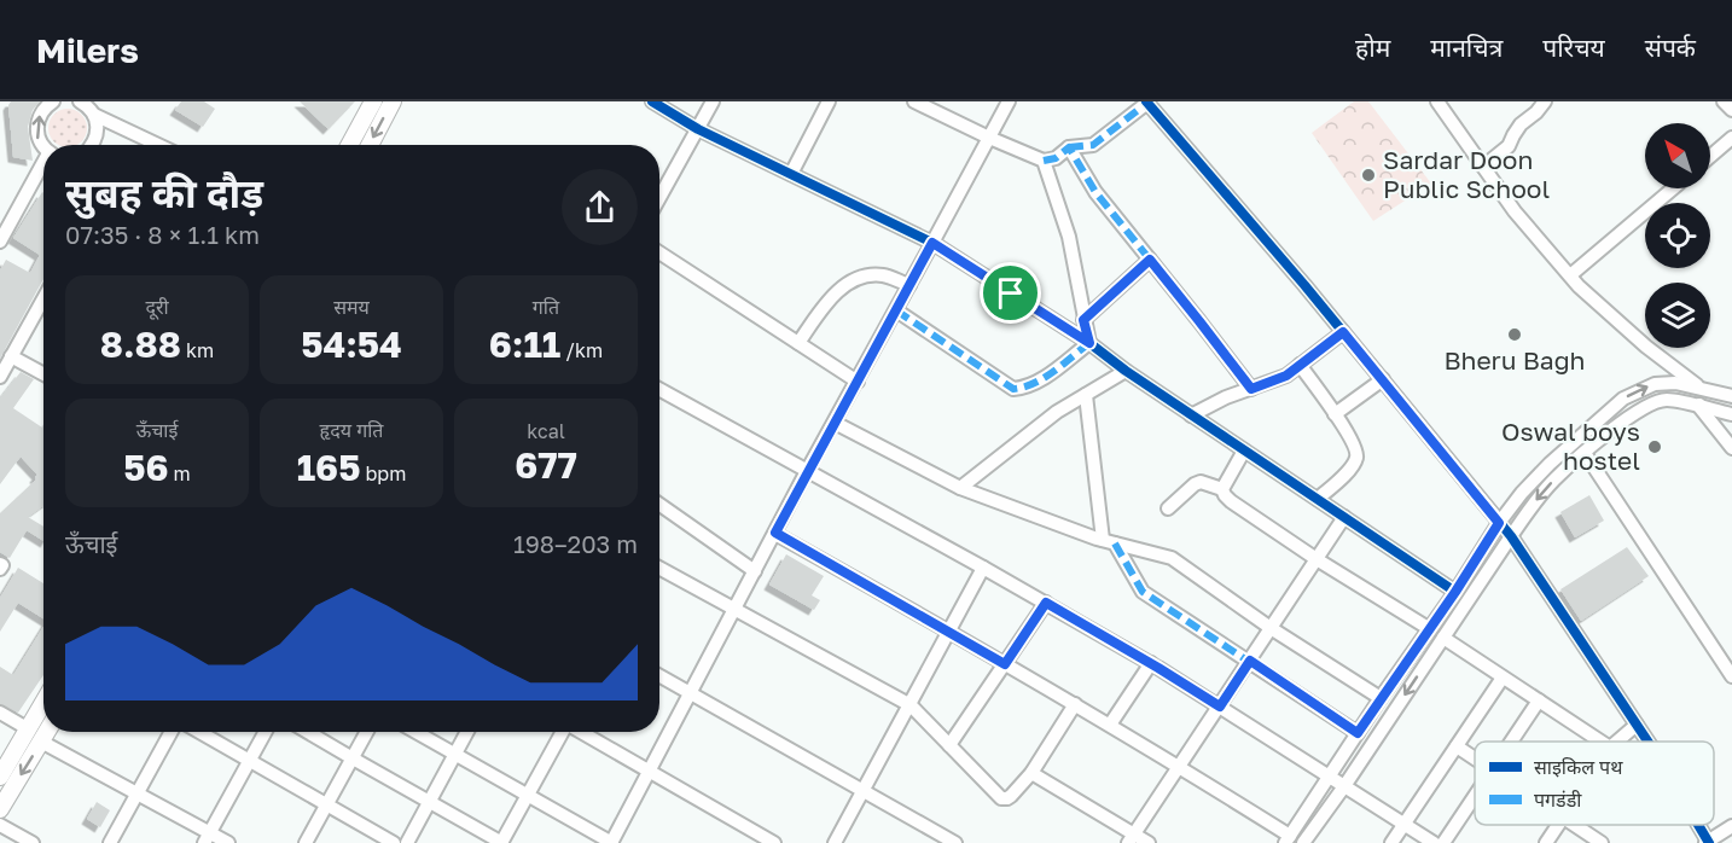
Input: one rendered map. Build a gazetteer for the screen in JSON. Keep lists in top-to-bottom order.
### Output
{
  "places": ["Sardar Doon Public School", "Bheru Bagh", "Oswal boys hostel"],
  "legend": ["साइकिल पथ", "पगडंडी"],
  "north": "top left",
  "page": {
    "header": "Milers",
    "nav": [
      "होम",
      "मानचित्र",
      "परिचय",
      "संपर्क"
    ],
    "heading": ["सुबह की दौड़", "07:35 · 8 × 1.1 km"],
    "stats": [
      ["दूरी", "8.88 km"],
      ["समय", "54:54"],
      ["गति", "6:11 /km"],
      ["ऊँचाई", "56 m"],
      ["हृदय गति", "165 bpm"],
      ["kcal", "677"]
    ],
    "chart": ["ऊँचाई", "198–203 m"]
  }
}
